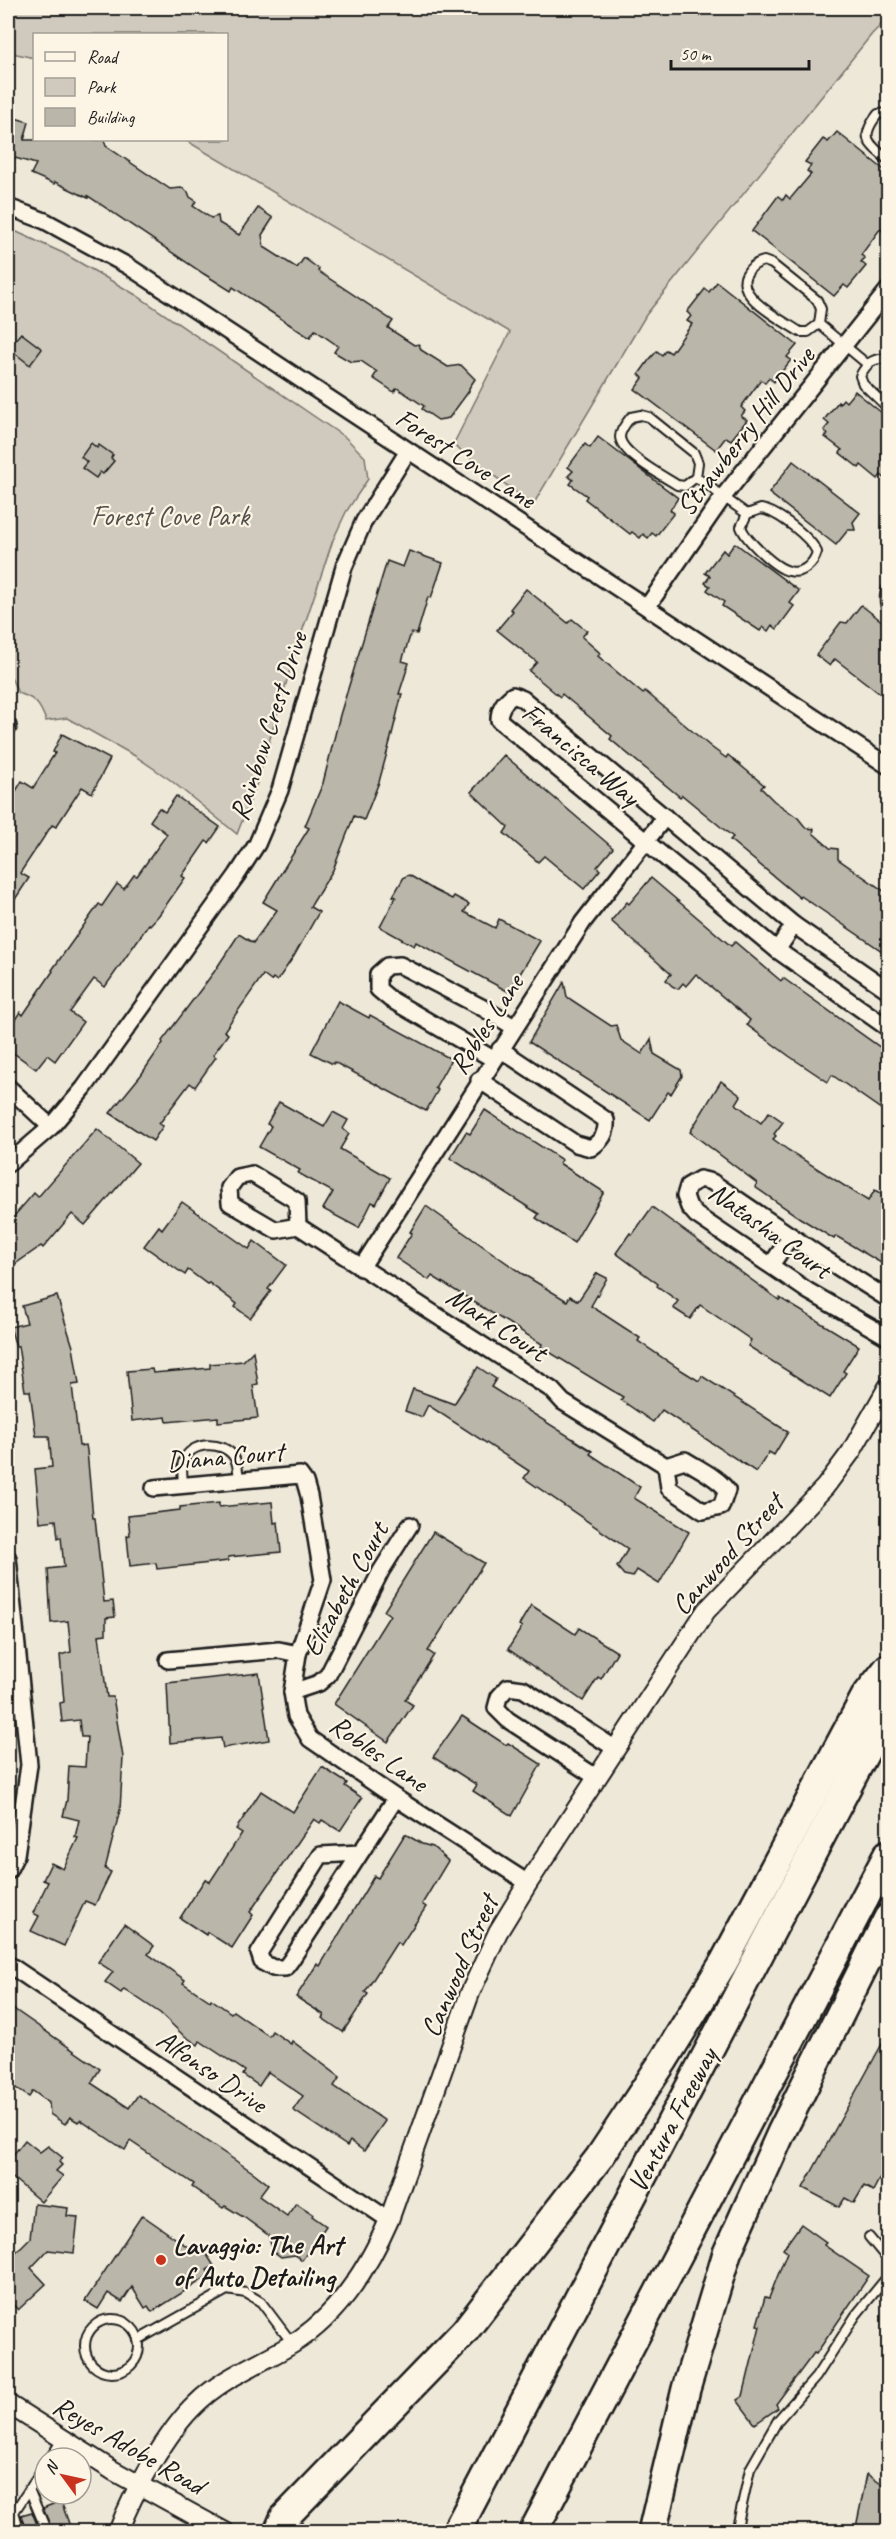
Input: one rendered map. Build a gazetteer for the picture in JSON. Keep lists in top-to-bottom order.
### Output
{
  "streets": {
    "highway": ["Ventura Freeway"],
    "street": [
      "Strawberry Hill Drive",
      "Forest Cove Lane",
      "Rainbow Crest Drive",
      "Francisca Way",
      "Robles Lane",
      "Natasha Court",
      "Mark Court",
      "Diana Court",
      "Canwood Street",
      "Elizabeth Court",
      "Alfonso Drive",
      "Reyes Adobe Road"
    ]
  },
  "crossings": [
    ["Strawberry Hill Drive", "Forest Cove Lane"],
    ["Forest Cove Lane", "Rainbow Crest Drive"],
    ["Francisca Way", "Robles Lane"],
    ["Robles Lane", "Mark Court"],
    ["Robles Lane", "Diana Court"],
    ["Robles Lane", "Canwood Street"],
    ["Robles Lane", "Elizabeth Court"],
    ["Canwood Street", "Alfonso Drive"],
    ["Canwood Street", "Reyes Adobe Road"]
  ],
  "parks": ["Forest Cove Park"],
  "places": ["Lavaggio: The Art of Auto Detailing"],
  "legend": ["Road", "Park", "Building"],
  "scale_bar": "50 m",
  "north": "top left"
}
